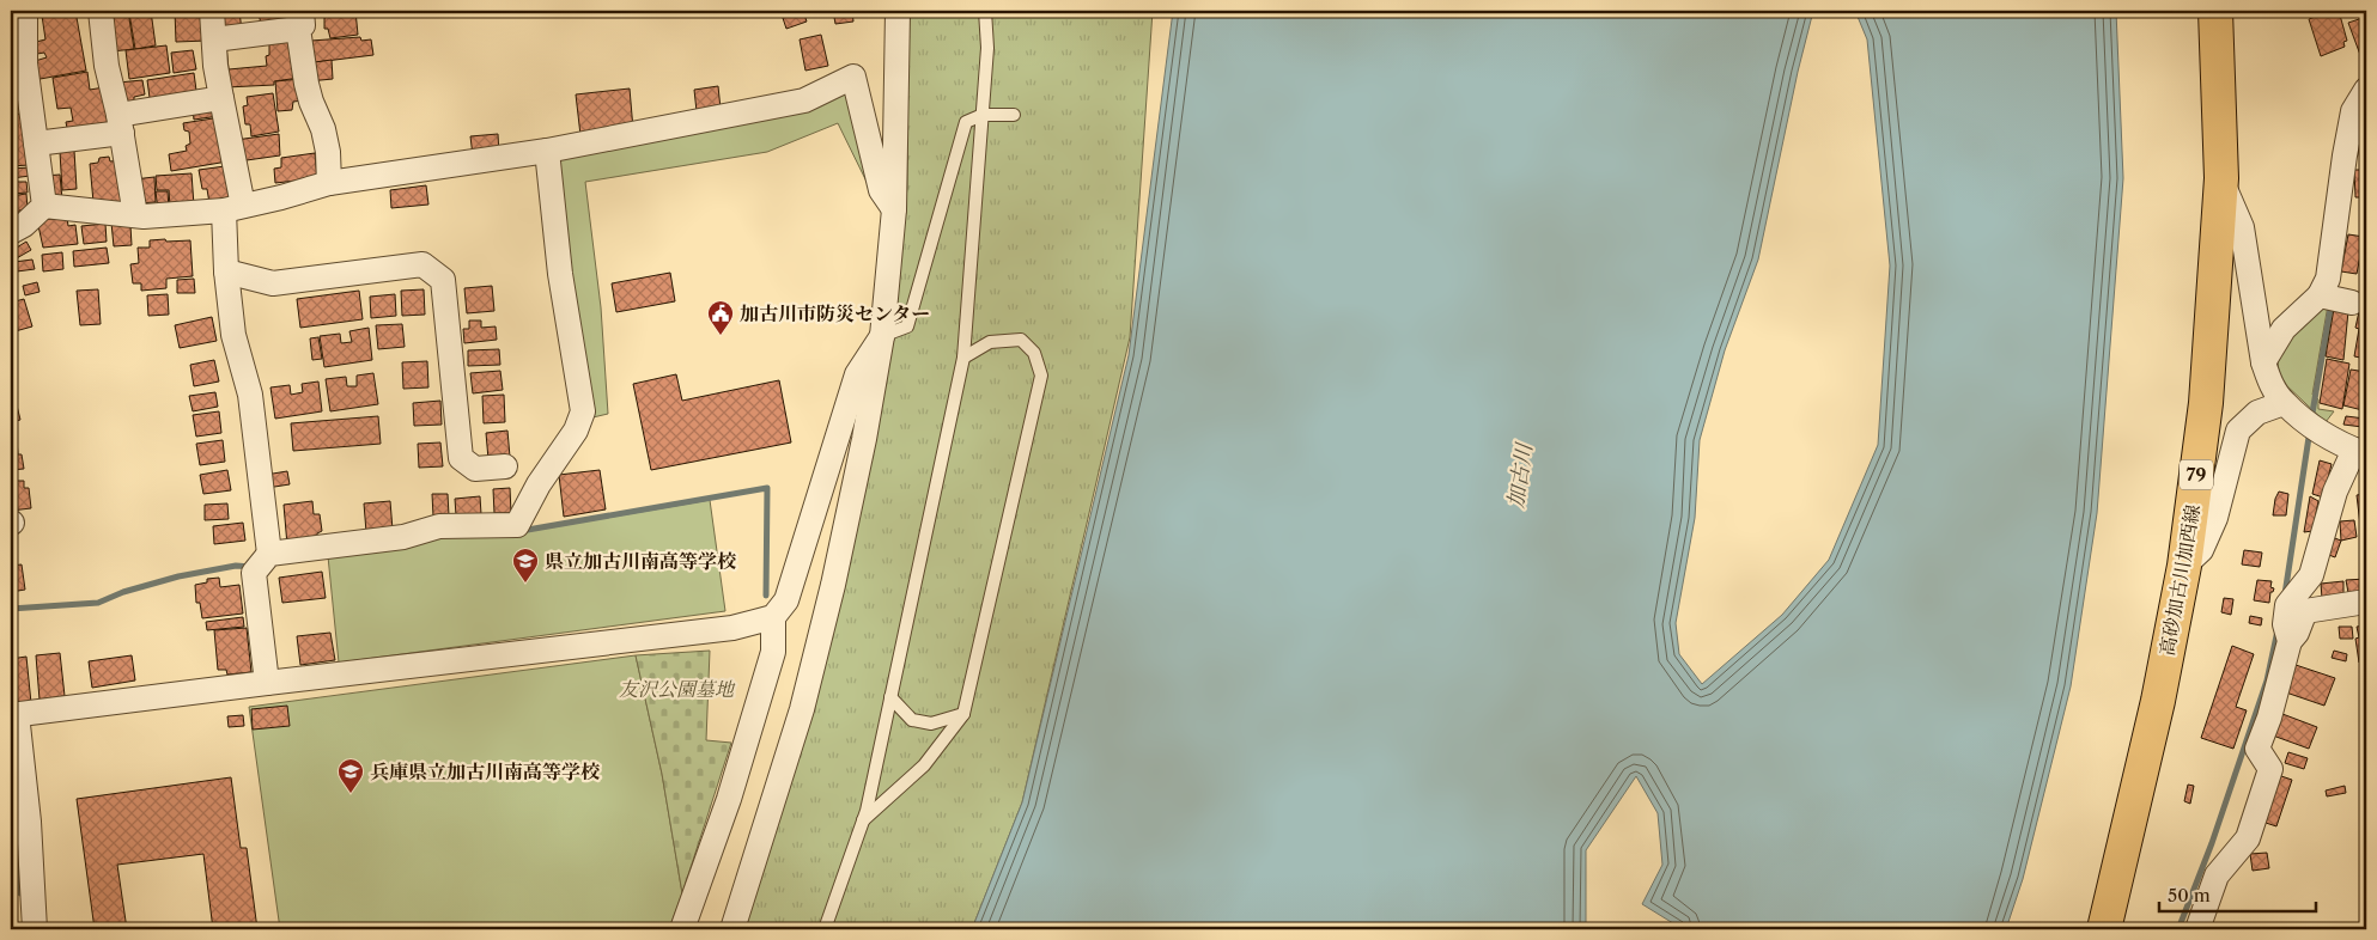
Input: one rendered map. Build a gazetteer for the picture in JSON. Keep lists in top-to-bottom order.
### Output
{
  "streets": {
    "main road": ["79", "高砂加古川加西線"]
  },
  "water": ["加古川"],
  "parks": ["友沢公園墓地"],
  "places": {
    "public building": ["加古川市防災センター"],
    "school or university": ["県立加古川南高等学校", "兵庫県立加古川南高等学校"]
  },
  "scale_bar": "50 m"
}
